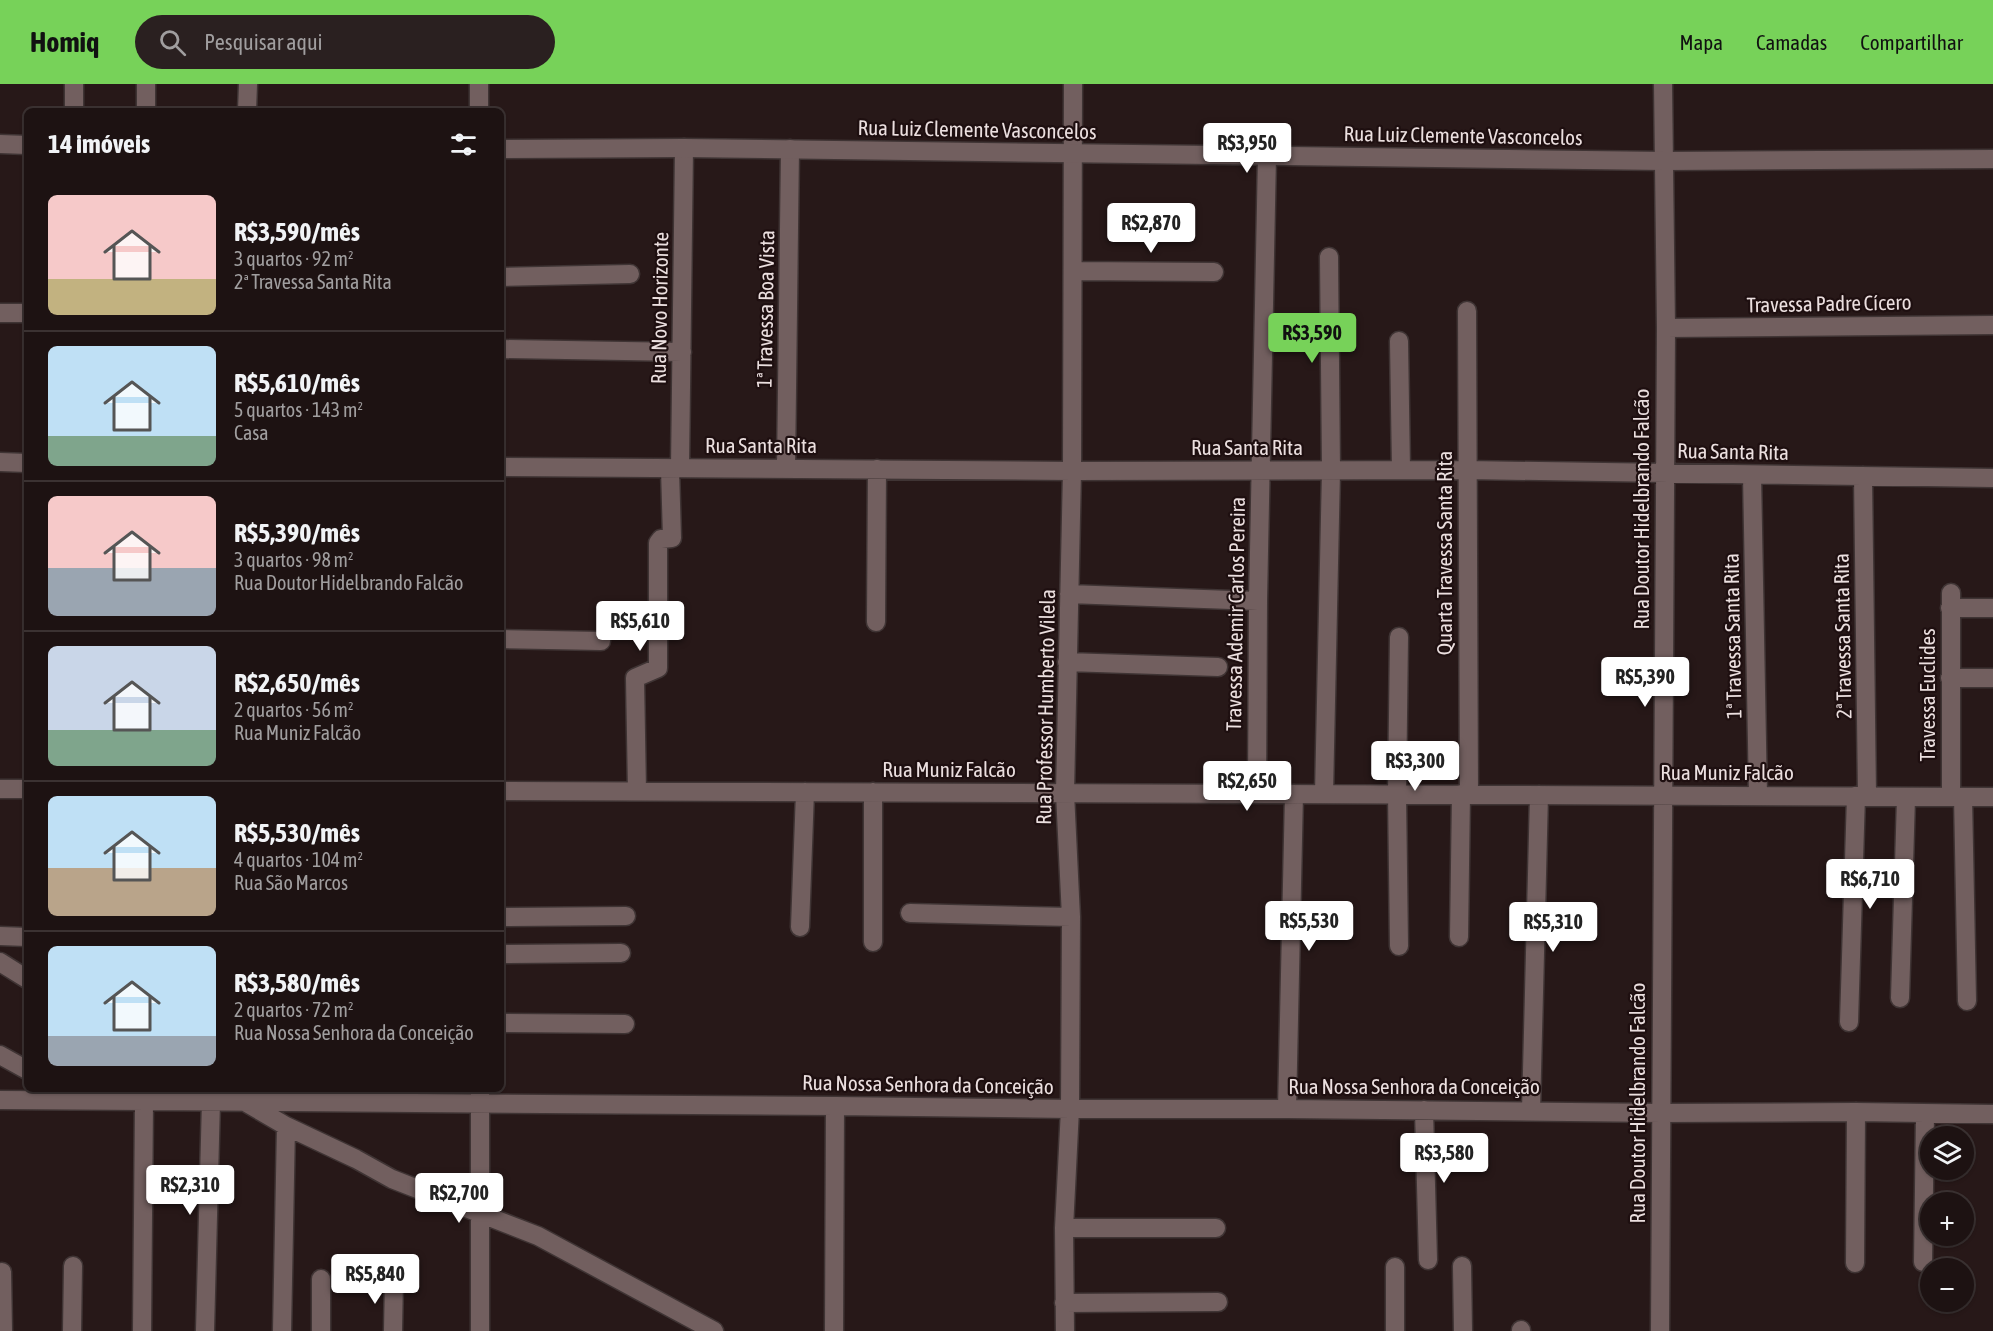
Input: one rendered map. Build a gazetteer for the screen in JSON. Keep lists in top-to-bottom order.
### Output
{
  "streets": {
    "street": [
      "Rua Luiz Clemente Vasconcelos",
      "Travessa Padre Cícero",
      "Rua Novo Horizonte",
      "1ª Travessa Boa Vista",
      "Rua Santa Rita",
      "Rua Doutor Hidelbrando Falcão",
      "Quarta Travessa Santa Rita",
      "Travessa Ademir Carlos Pereira",
      "1ª Travessa Santa Rita",
      "2ª Travessa Santa Rita",
      "Travessa Euclides",
      "Rua Professor Humberto Vilela",
      "Rua Muniz Falcão",
      "Rua Nossa Senhora da Conceição"
    ]
  },
  "crossings": [
    ["Rua Luiz Clemente Vasconcelos", "Rua Novo Horizonte"],
    ["Rua Luiz Clemente Vasconcelos", "1ª Travessa Boa Vista"],
    ["Rua Luiz Clemente Vasconcelos", "Rua Doutor Hidelbrando Falcão"],
    ["Rua Luiz Clemente Vasconcelos", "Rua Professor Humberto Vilela"],
    ["Travessa Padre Cícero", "Rua Doutor Hidelbrando Falcão"],
    ["Rua Novo Horizonte", "Rua Santa Rita"],
    ["Rua Novo Horizonte", "Rua Muniz Falcão"],
    ["1ª Travessa Boa Vista", "Rua Santa Rita"],
    ["Rua Santa Rita", "Rua Doutor Hidelbrando Falcão"],
    ["Rua Santa Rita", "Quarta Travessa Santa Rita"],
    ["Rua Santa Rita", "Travessa Ademir Carlos Pereira"],
    ["Rua Santa Rita", "1ª Travessa Santa Rita"],
    ["Rua Santa Rita", "2ª Travessa Santa Rita"],
    ["Rua Santa Rita", "Rua Professor Humberto Vilela"],
    ["Rua Doutor Hidelbrando Falcão", "Rua Muniz Falcão"],
    ["Rua Doutor Hidelbrando Falcão", "Rua Nossa Senhora da Conceição"],
    ["Quarta Travessa Santa Rita", "Rua Muniz Falcão"],
    ["Travessa Ademir Carlos Pereira", "Rua Muniz Falcão"],
    ["1ª Travessa Santa Rita", "Rua Muniz Falcão"],
    ["2ª Travessa Santa Rita", "Rua Muniz Falcão"],
    ["Travessa Euclides", "Rua Muniz Falcão"],
    ["Rua Professor Humberto Vilela", "Rua Muniz Falcão"],
    ["Rua Professor Humberto Vilela", "Rua Nossa Senhora da Conceição"]
  ],
  "page": {
    "header": "Homiq",
    "search": "Pesquisar aqui",
    "nav": ["Mapa", "Camadas", "Compartilhar"],
    "heading": "14 imóveis",
    "price": [
      "R$3,950",
      "R$2,870",
      "R$3,590",
      "R$5,610",
      "R$5,390",
      "R$3,300",
      "R$2,650",
      "R$6,710",
      "R$5,530",
      "R$5,310",
      "R$3,580",
      "R$2,310",
      "R$2,700",
      "R$5,840"
    ],
    "list": [
      {
        "name": "R$3,590/mês",
        "note": "3 quartos · 92 m² · 2ª Travessa Santa Rita"
      },
      {
        "name": "R$5,610/mês",
        "note": "5 quartos · 143 m² · Casa"
      },
      {
        "name": "R$5,390/mês",
        "note": "3 quartos · 98 m² · Rua Doutor Hidelbrando Falcão"
      },
      {
        "name": "R$2,650/mês",
        "note": "2 quartos · 56 m² · Rua Muniz Falcão"
      },
      {
        "name": "R$5,530/mês",
        "note": "4 quartos · 104 m² · Rua São Marcos"
      },
      {
        "name": "R$3,580/mês",
        "note": "2 quartos · 72 m² · Rua Nossa Senhora da Conceição"
      }
    ],
    "map_buttons": ["+", "−"]
  }
}
